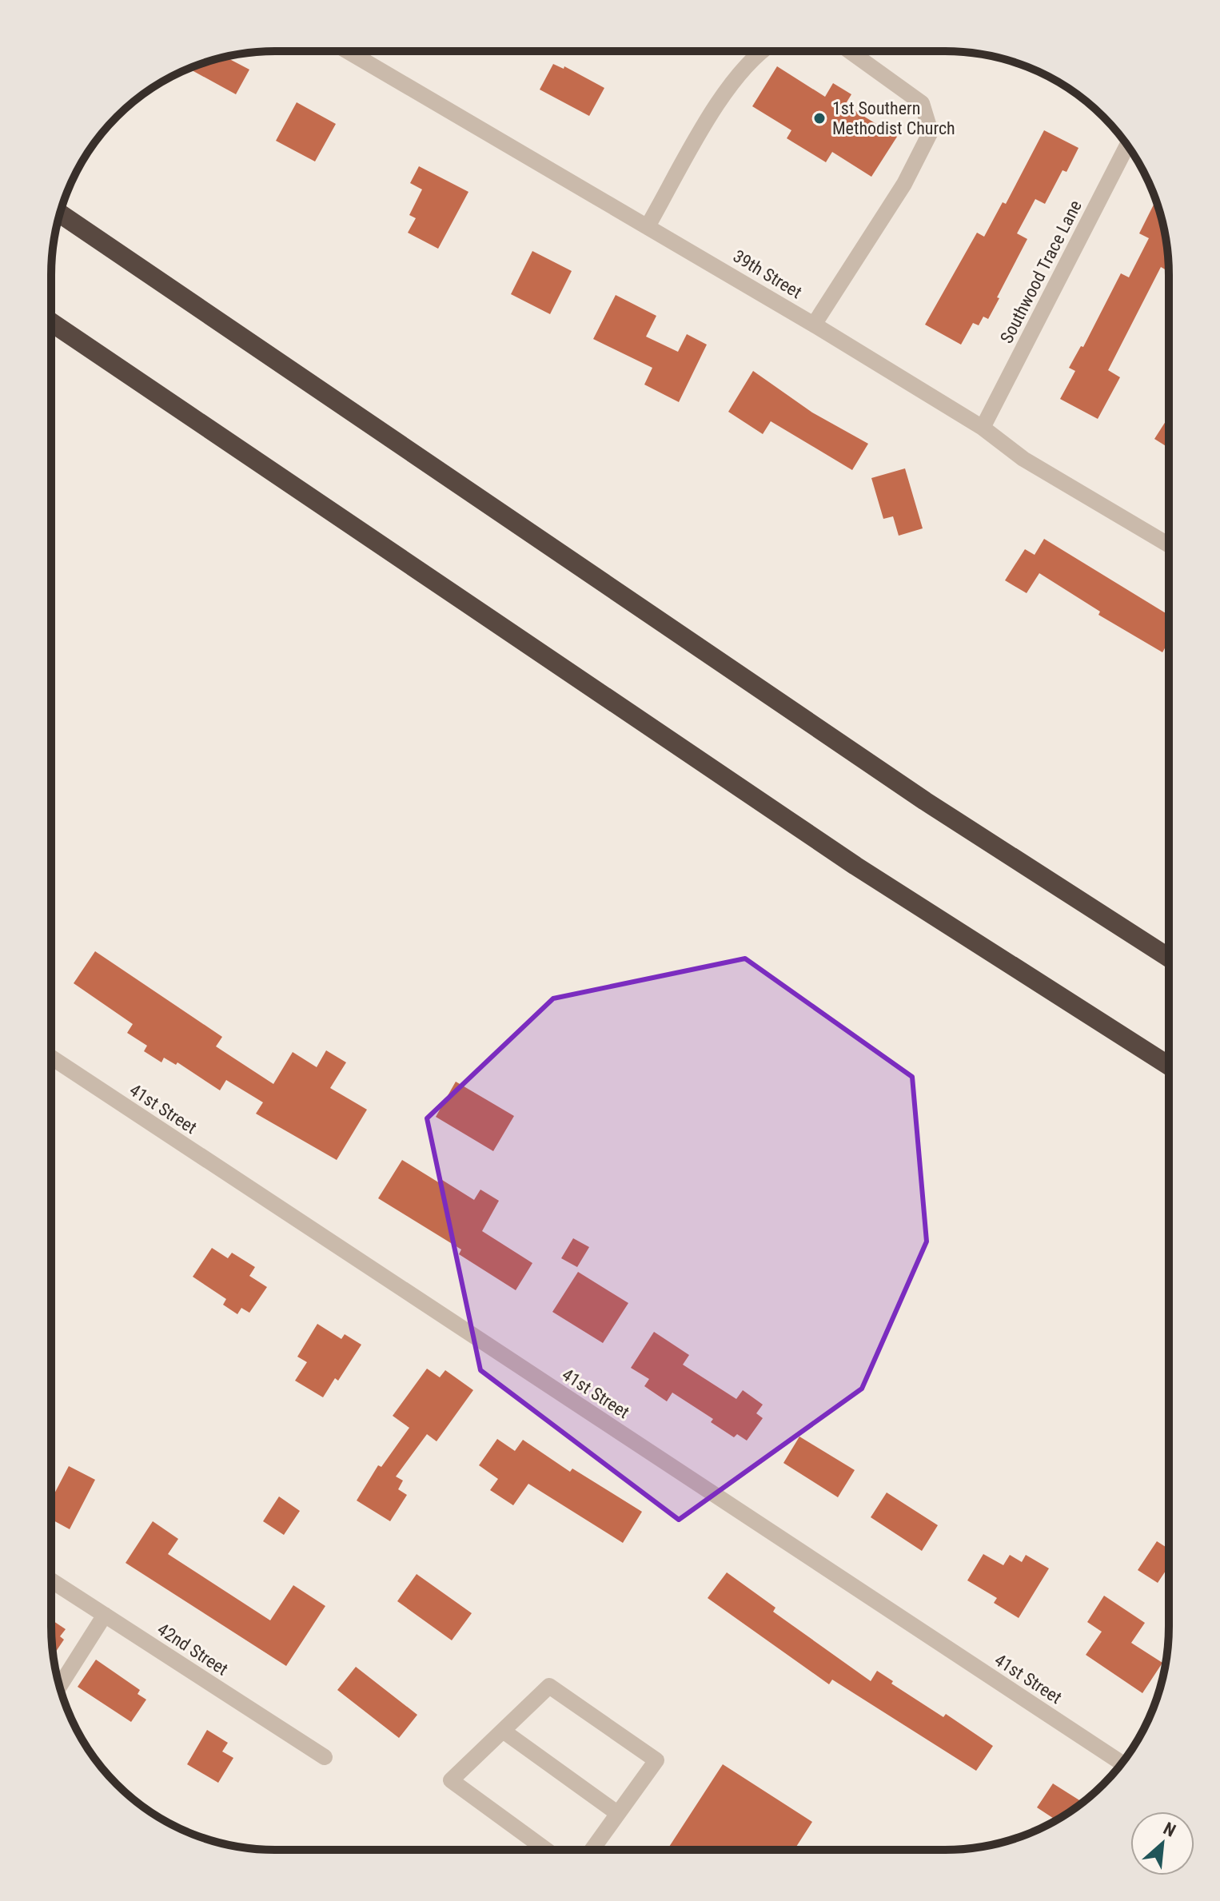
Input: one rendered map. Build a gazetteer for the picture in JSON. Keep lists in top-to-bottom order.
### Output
{
  "streets": {
    "street": [
      "Southwood Trace Lane",
      "39th Street",
      "41st Street",
      "42nd Street"
    ]
  },
  "crossings": [
    ["Southwood Trace Lane", "39th Street"]
  ],
  "places": ["1st Southern Methodist Church"],
  "north": "top right"
}
